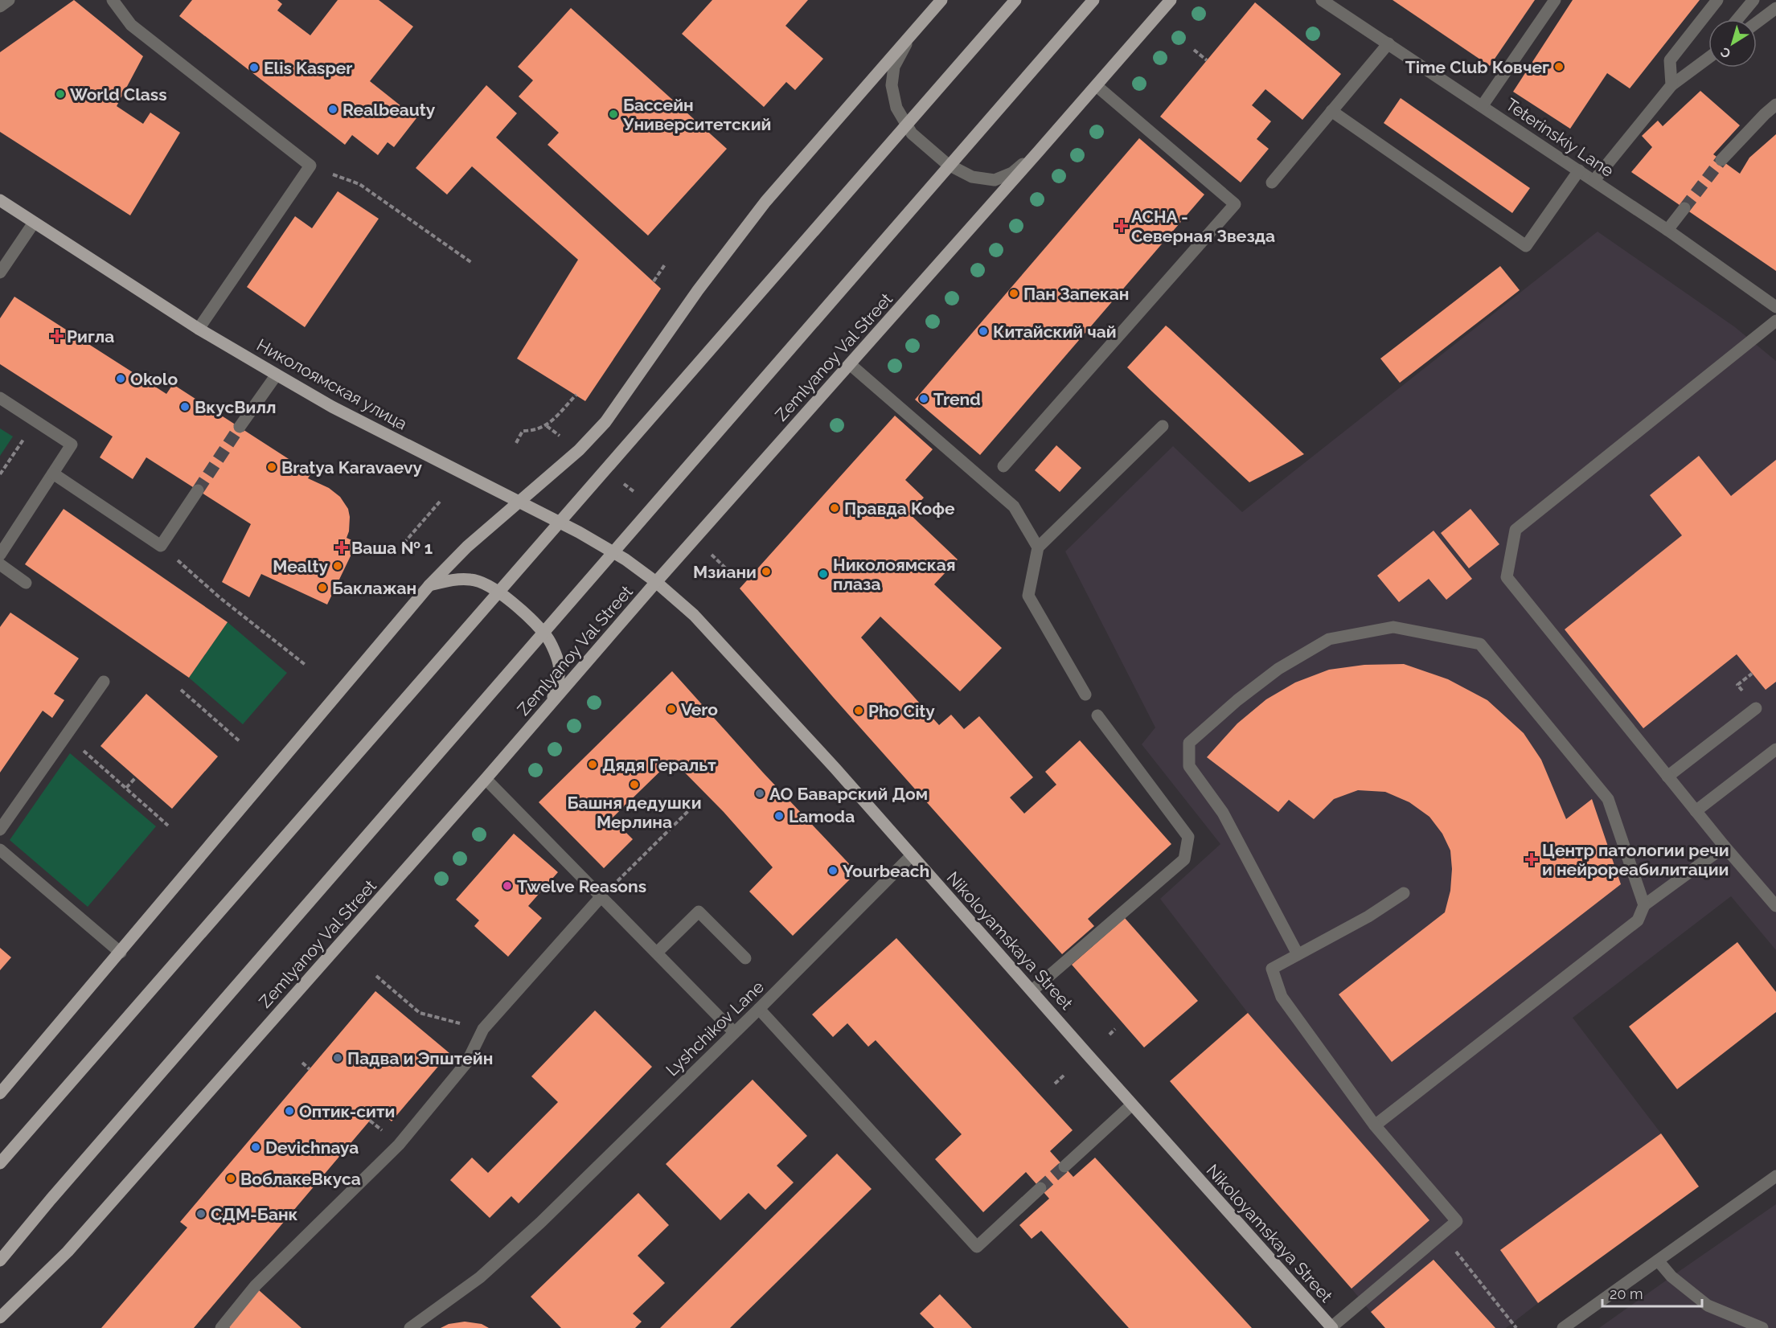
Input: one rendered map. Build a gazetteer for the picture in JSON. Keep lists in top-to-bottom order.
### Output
{
  "streets": {
    "main road": ["Zemlyanoy Val Street", "Николоямская улица", "Nikoloyamskaya Street"],
    "street": ["Teterinskiy Lane", "Lyshchikov Lane"]
  },
  "crossings": [
    ["Zemlyanoy Val Street", "Николоямская улица"],
    ["Zemlyanoy Val Street", "Nikoloyamskaya Street"],
    ["Николоямская улица", "Nikoloyamskaya Street"],
    ["Nikoloyamskaya Street", "Lyshchikov Lane"]
  ],
  "places": {
    "other": [
      "Time Club Ковчег",
      "Elis Kasper",
      "World Class",
      "Realbeauty",
      "Бассейн Университетский",
      "Пан Запекан",
      "Китайский чай",
      "Okolo",
      "Trend",
      "ВкусВилл",
      "Bratya Karavaevy",
      "Правда Кофе",
      "Mealty",
      "Мзиани",
      "Николоямская плаза",
      "Баклажан",
      "Vero",
      "Pho City",
      "Дядя Геральт",
      "Башня дедушки Мерлина",
      "АО Баварский Дом",
      "Lamoda",
      "Yourbeach",
      "Twelve Reasons",
      "Падва и Эпштейн",
      "Оптик-сити",
      "Devichnaya",
      "ВоблакеВкуса",
      "СДМ-Банк"
    ],
    "health": [
      "АСНА - Северная Звезда",
      "Ригла",
      "Ваша № 1",
      "Центр патологии речи и нейрореабилитации"
    ]
  },
  "scale_bar": "20 m",
  "north": "bottom left"
}
